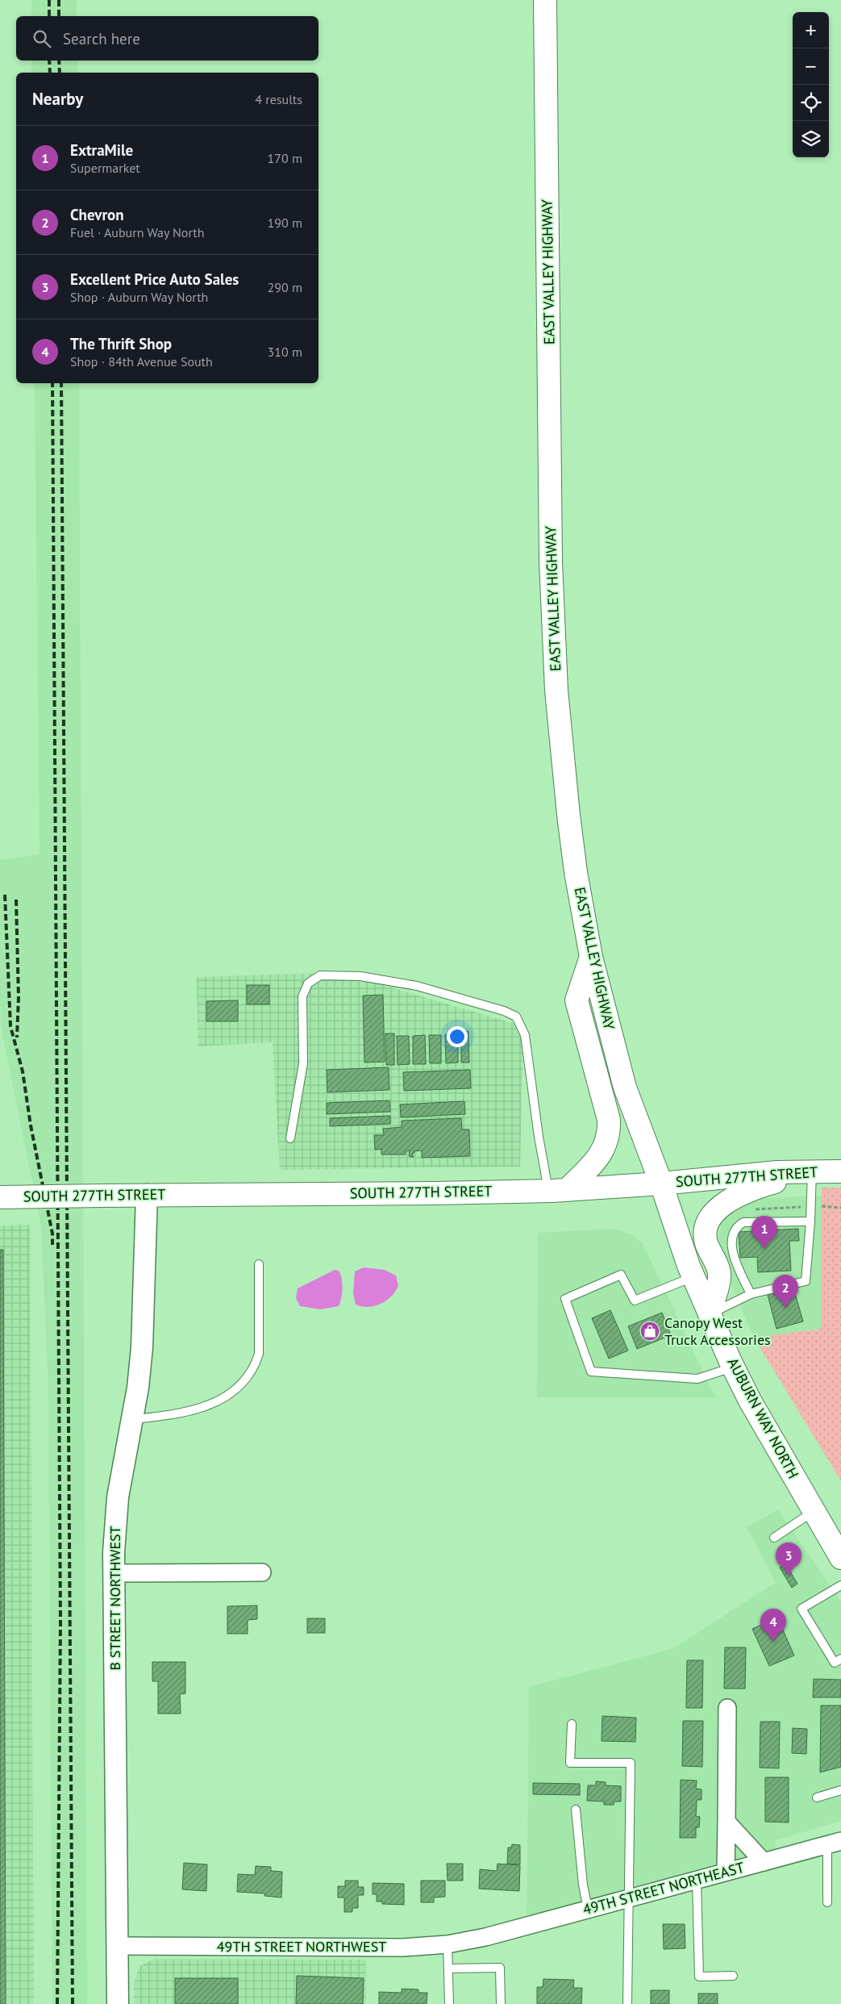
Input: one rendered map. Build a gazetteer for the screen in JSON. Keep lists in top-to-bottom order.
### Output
{
  "streets": {
    "main road": ["EAST VALLEY HIGHWAY", "SOUTH 277TH STREET", "AUBURN WAY NORTH"],
    "street": ["B STREET NORTHWEST", "49TH STREET NORTHEAST", "49TH STREET NORTHWEST"]
  },
  "crossings": [
    ["EAST VALLEY HIGHWAY", "SOUTH 277TH STREET"],
    ["EAST VALLEY HIGHWAY", "AUBURN WAY NORTH"],
    ["SOUTH 277TH STREET", "AUBURN WAY NORTH"],
    ["SOUTH 277TH STREET", "B STREET NORTHWEST"],
    ["B STREET NORTHWEST", "49TH STREET NORTHWEST"],
    ["49TH STREET NORTHEAST", "49TH STREET NORTHWEST"]
  ],
  "places": {
    "shop": ["Canopy West Truck Accessories"]
  },
  "page": {
    "map_buttons": ["+", "−"],
    "search": "Search here",
    "heading": ["Nearby", "4 results"],
    "list": [
      {
        "mark": "1",
        "name": "ExtraMile",
        "note": "Supermarket",
        "value": "170 m"
      },
      {
        "mark": "2",
        "name": "Chevron",
        "note": "Fuel · Auburn Way North",
        "value": "190 m"
      },
      {
        "mark": "3",
        "name": "Excellent Price Auto Sales",
        "note": "Shop · Auburn Way North",
        "value": "290 m"
      },
      {
        "mark": "4",
        "name": "The Thrift Shop",
        "note": "Shop · 84th Avenue South",
        "value": "310 m"
      }
    ],
    "pins": [
      "1",
      "2",
      "3",
      "4"
    ]
  }
}
